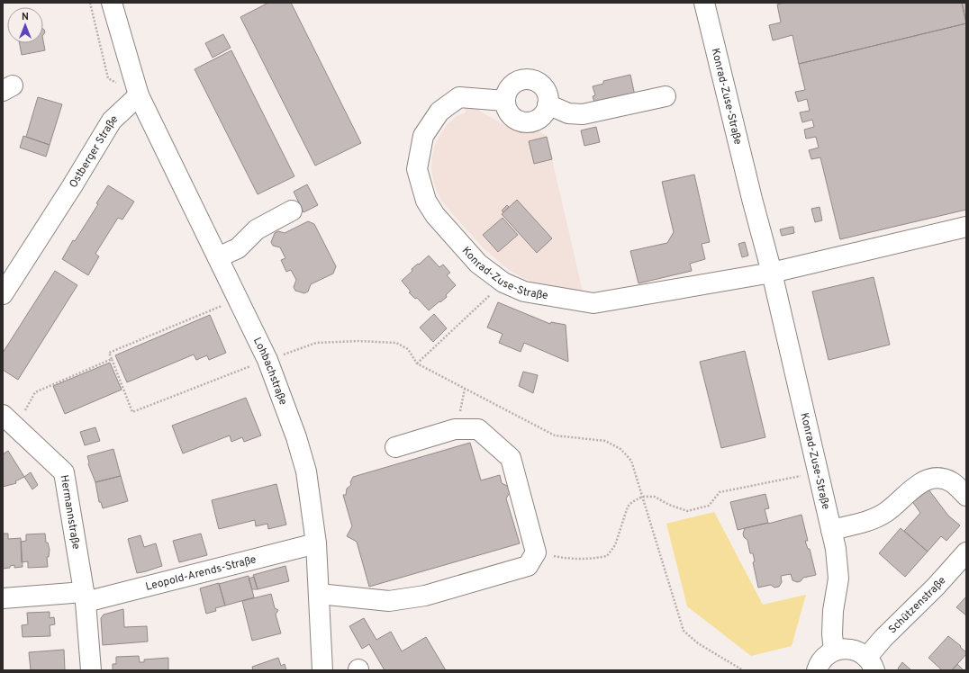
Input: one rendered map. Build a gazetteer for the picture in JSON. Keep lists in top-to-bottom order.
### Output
{
  "streets": {
    "street": [
      "Konrad-Zuse-Straße",
      "Ostberger Straße",
      "Lohbachstraße",
      "Hermannstraße",
      "Leopold-Arends-Straße",
      "Schützenstraße"
    ]
  },
  "crossings": [
    ["Ostberger Straße", "Lohbachstraße"],
    ["Lohbachstraße", "Leopold-Arends-Straße"],
    ["Hermannstraße", "Leopold-Arends-Straße"]
  ],
  "north": "top"
}
